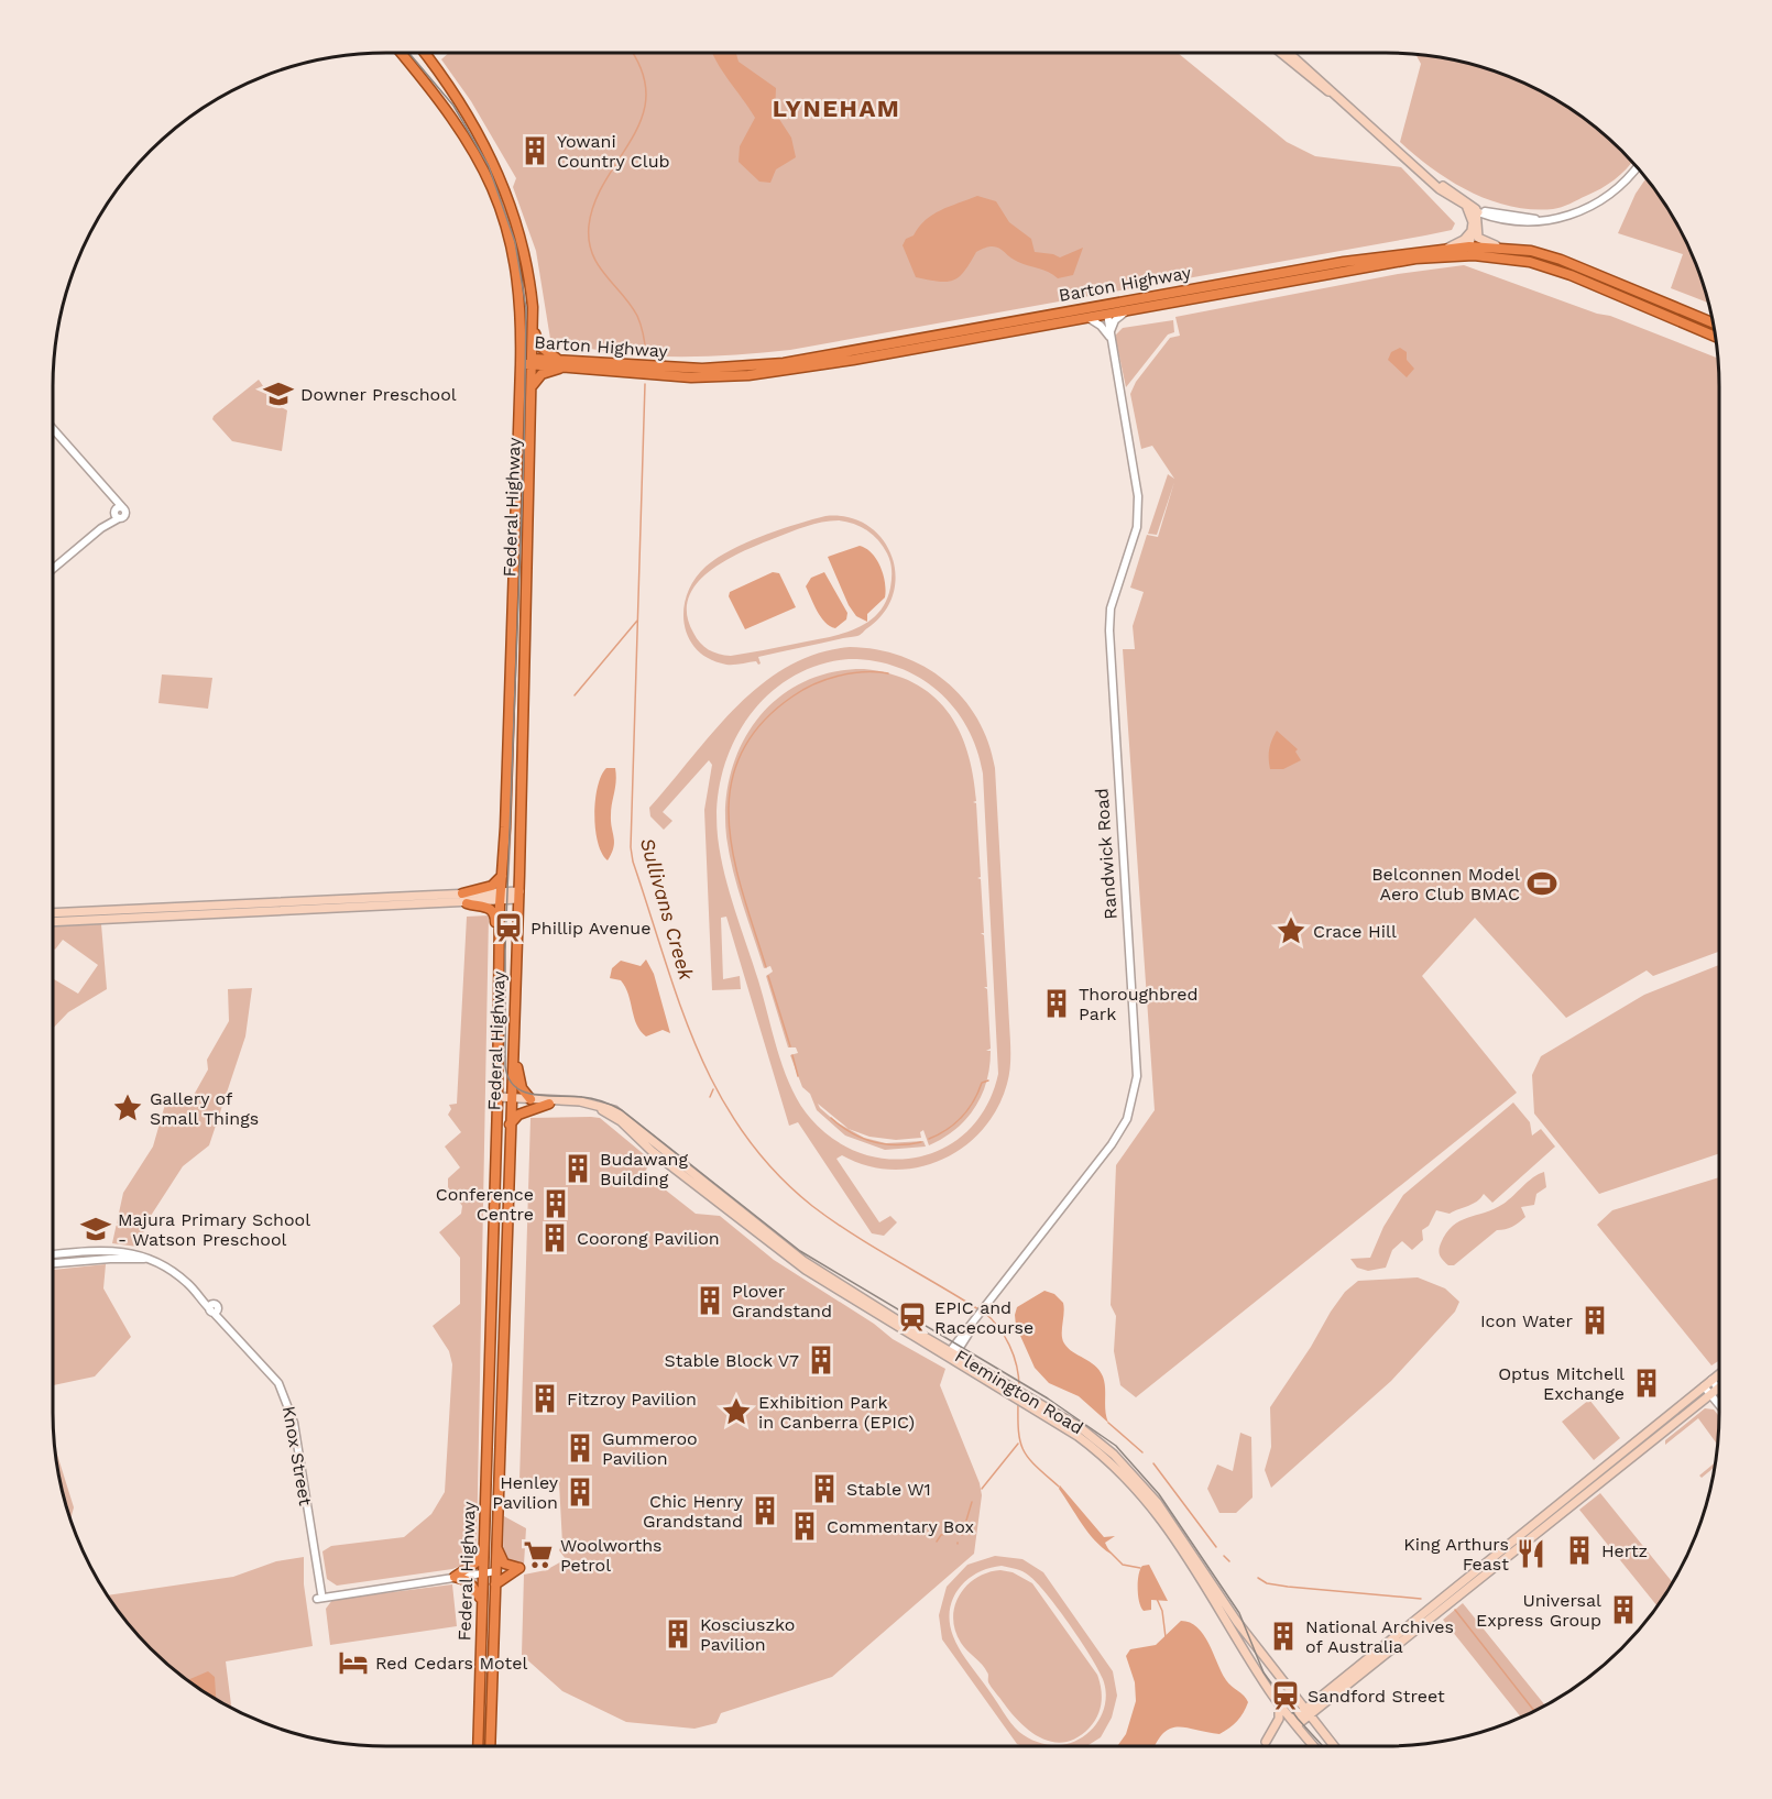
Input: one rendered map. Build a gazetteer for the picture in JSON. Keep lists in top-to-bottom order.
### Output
{
  "streets": {
    "highway": ["Barton Highway", "Federal Highway"],
    "main road": ["Flemington Road"],
    "street": ["Randwick Road", "Knox Street"]
  },
  "crossings": [
    ["Barton Highway", "Federal Highway"],
    ["Barton Highway", "Randwick Road"],
    ["Federal Highway", "Flemington Road"],
    ["Randwick Road", "Flemington Road"]
  ],
  "districts": ["LYNEHAM"],
  "water": ["Sullivans Creek"],
  "places": {
    "building": [
      "Yowani Country Club",
      "Thoroughbred Park",
      "Budawang Building",
      "Conference Centre",
      "Coorong Pavilion",
      "Plover Grandstand",
      "Icon Water",
      "Stable Block V7",
      "Optus Mitchell Exchange",
      "Fitzroy Pavilion",
      "Gummeroo Pavilion",
      "Stable W1",
      "Henley Pavilion",
      "Chic Henry Grandstand",
      "Commentary Box",
      "Hertz",
      "Universal Express Group",
      "Kosciuszko Pavilion",
      "National Archives of Australia"
    ],
    "school or university": ["Downer Preschool", "Majura Primary School - Watson Preschool"],
    "sports": ["Belconnen Model Aero Club BMAC"],
    "station": ["Phillip Avenue", "EPIC and Racecourse", "Sandford Street"],
    "place": ["Crace Hill", "Gallery of Small Things", "Exhibition Park in Canberra (EPIC)"],
    "restaurant": ["King Arthurs Feast"],
    "supermarket": ["Woolworths Petrol"],
    "hotel": ["Red Cedars Motel"]
  }
}
